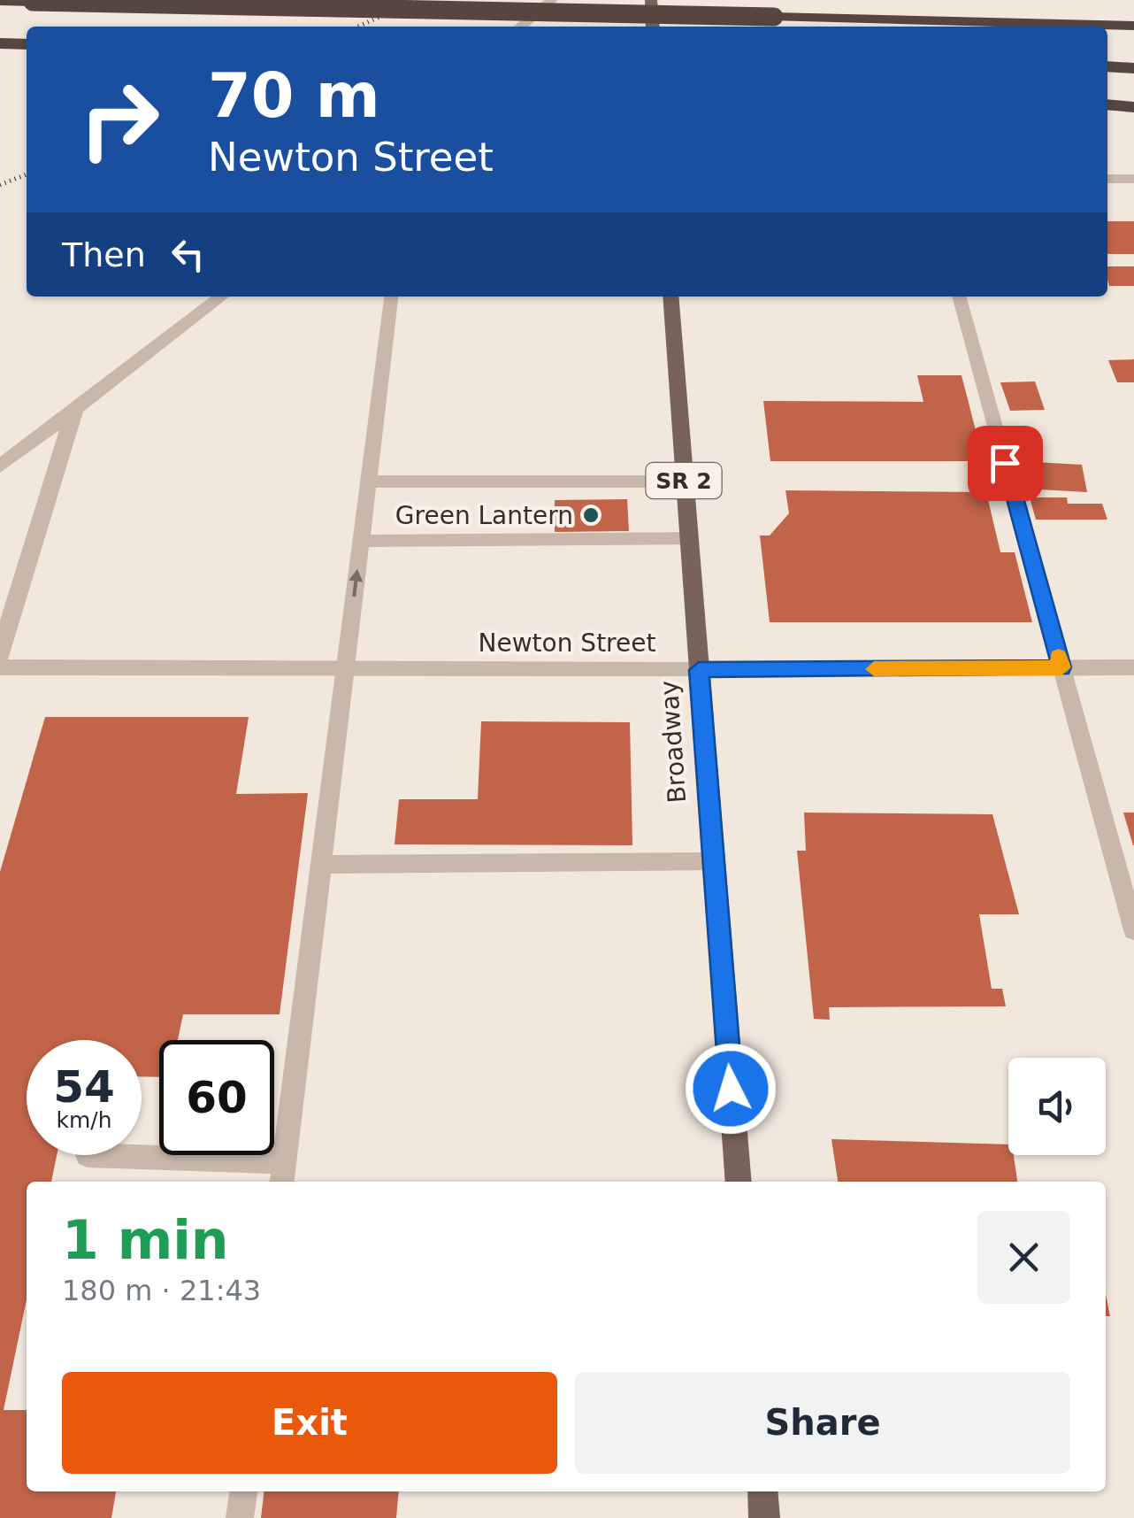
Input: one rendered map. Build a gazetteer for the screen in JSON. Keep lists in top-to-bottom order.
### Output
{
  "streets": {
    "main road": ["SR 2", "Broadway"],
    "street": ["Newton Street"]
  },
  "crossings": [
    ["Newton Street", "Broadway"]
  ],
  "places": ["Green Lantern"],
  "page": {
    "turn": ["70 m", "Newton Street"],
    "then": "Then",
    "speed": "54 km/h",
    "limit": "60",
    "heading": ["1 min", "180 m · 21:43"],
    "buttons": ["Exit", "Share"]
  }
}
